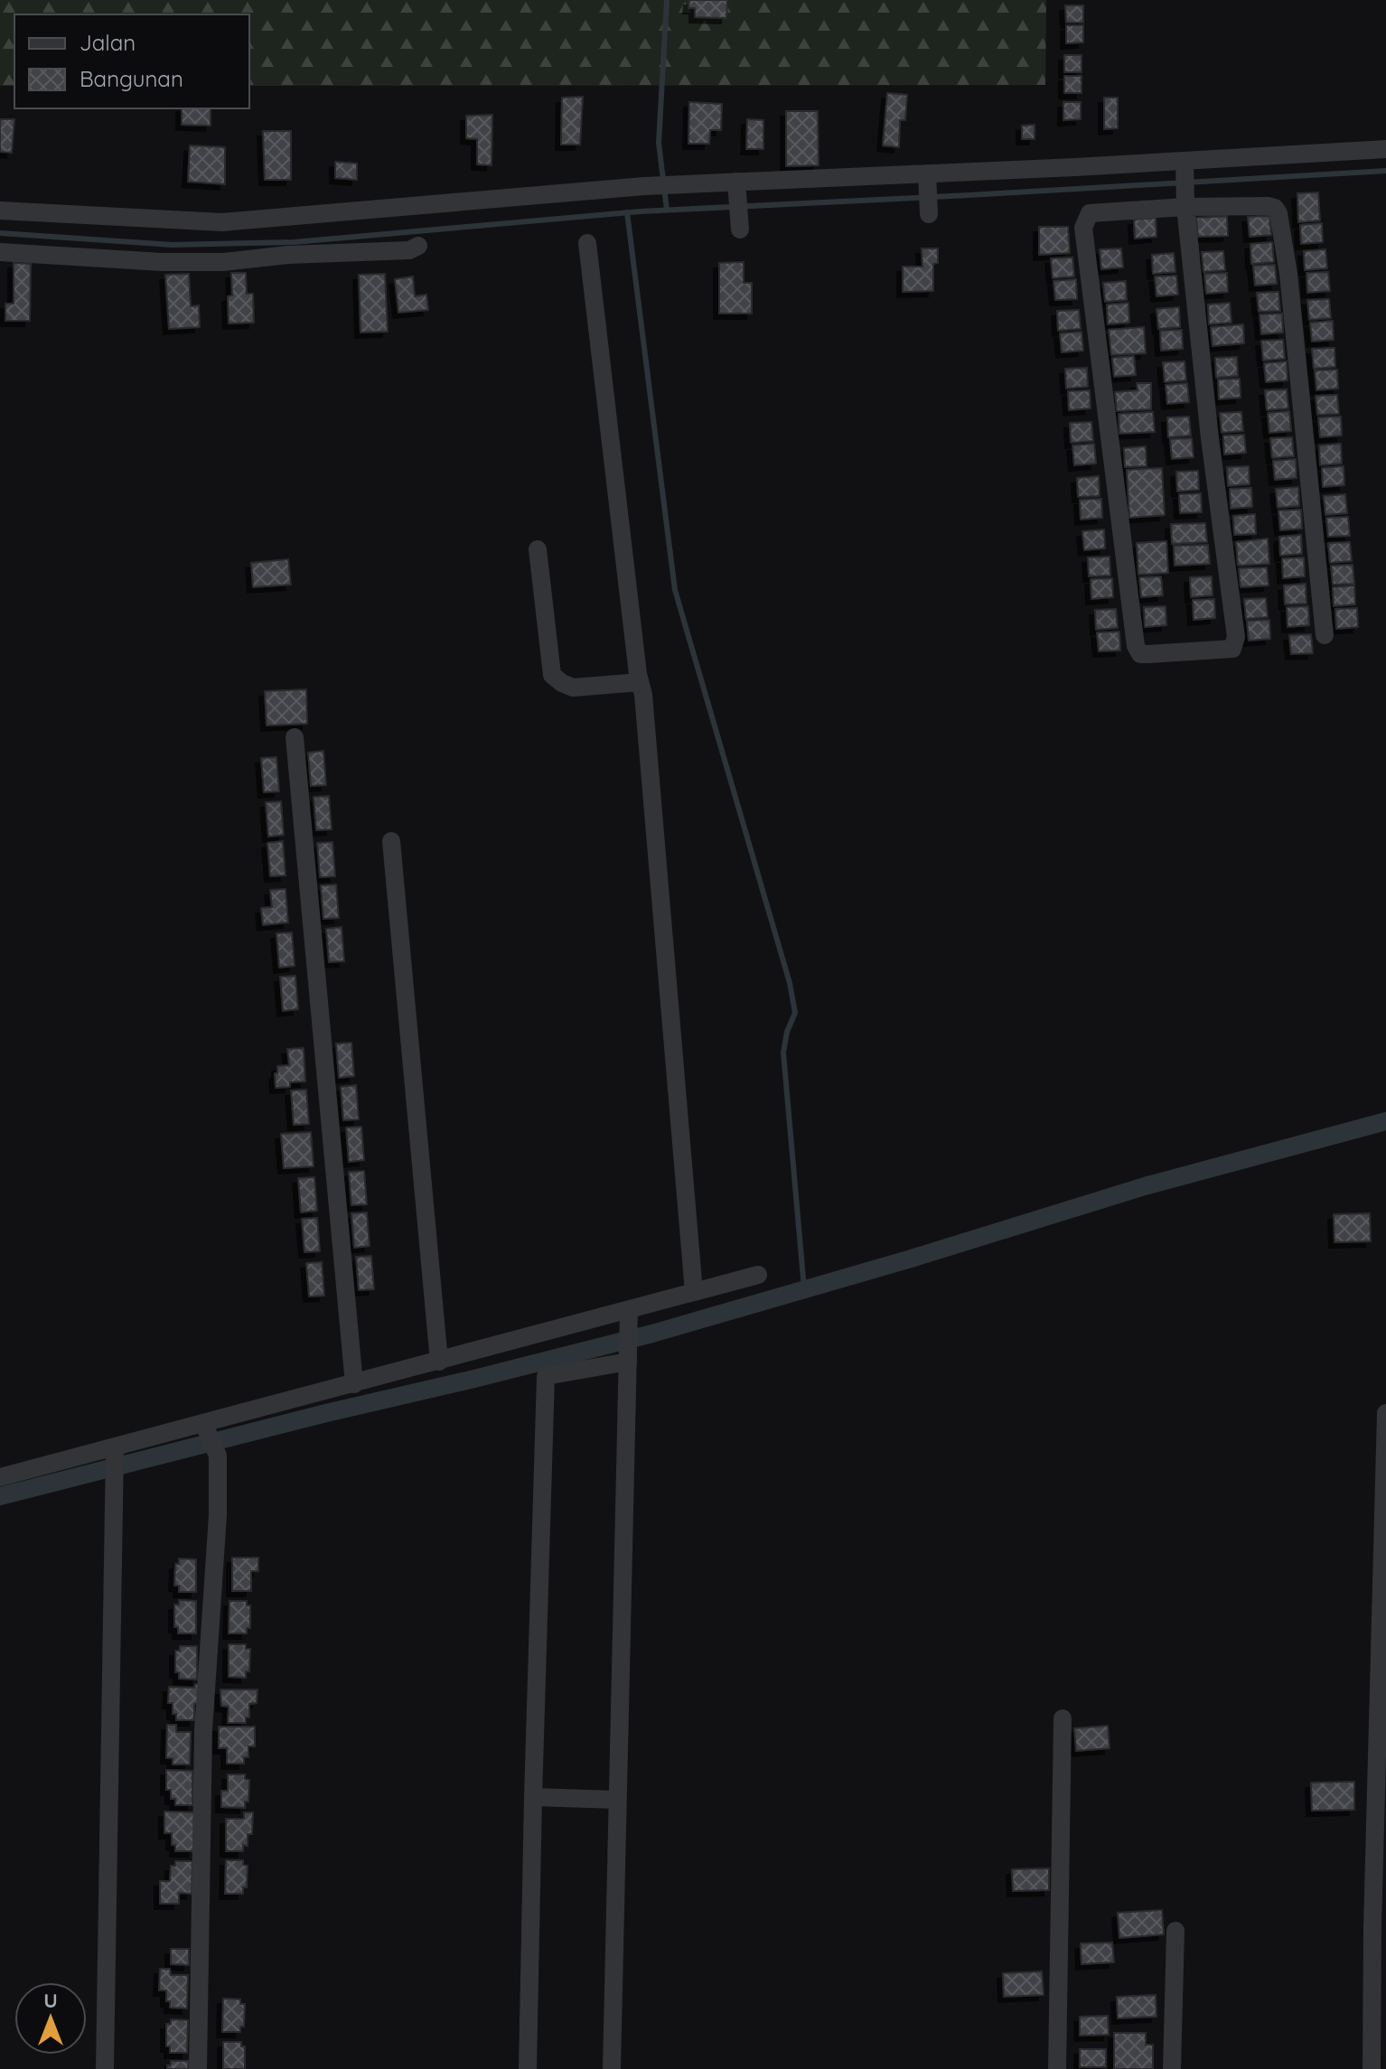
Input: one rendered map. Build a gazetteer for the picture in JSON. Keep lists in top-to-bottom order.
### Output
{
  "legend": ["Jalan", "Bangunan"],
  "north": "top"
}
